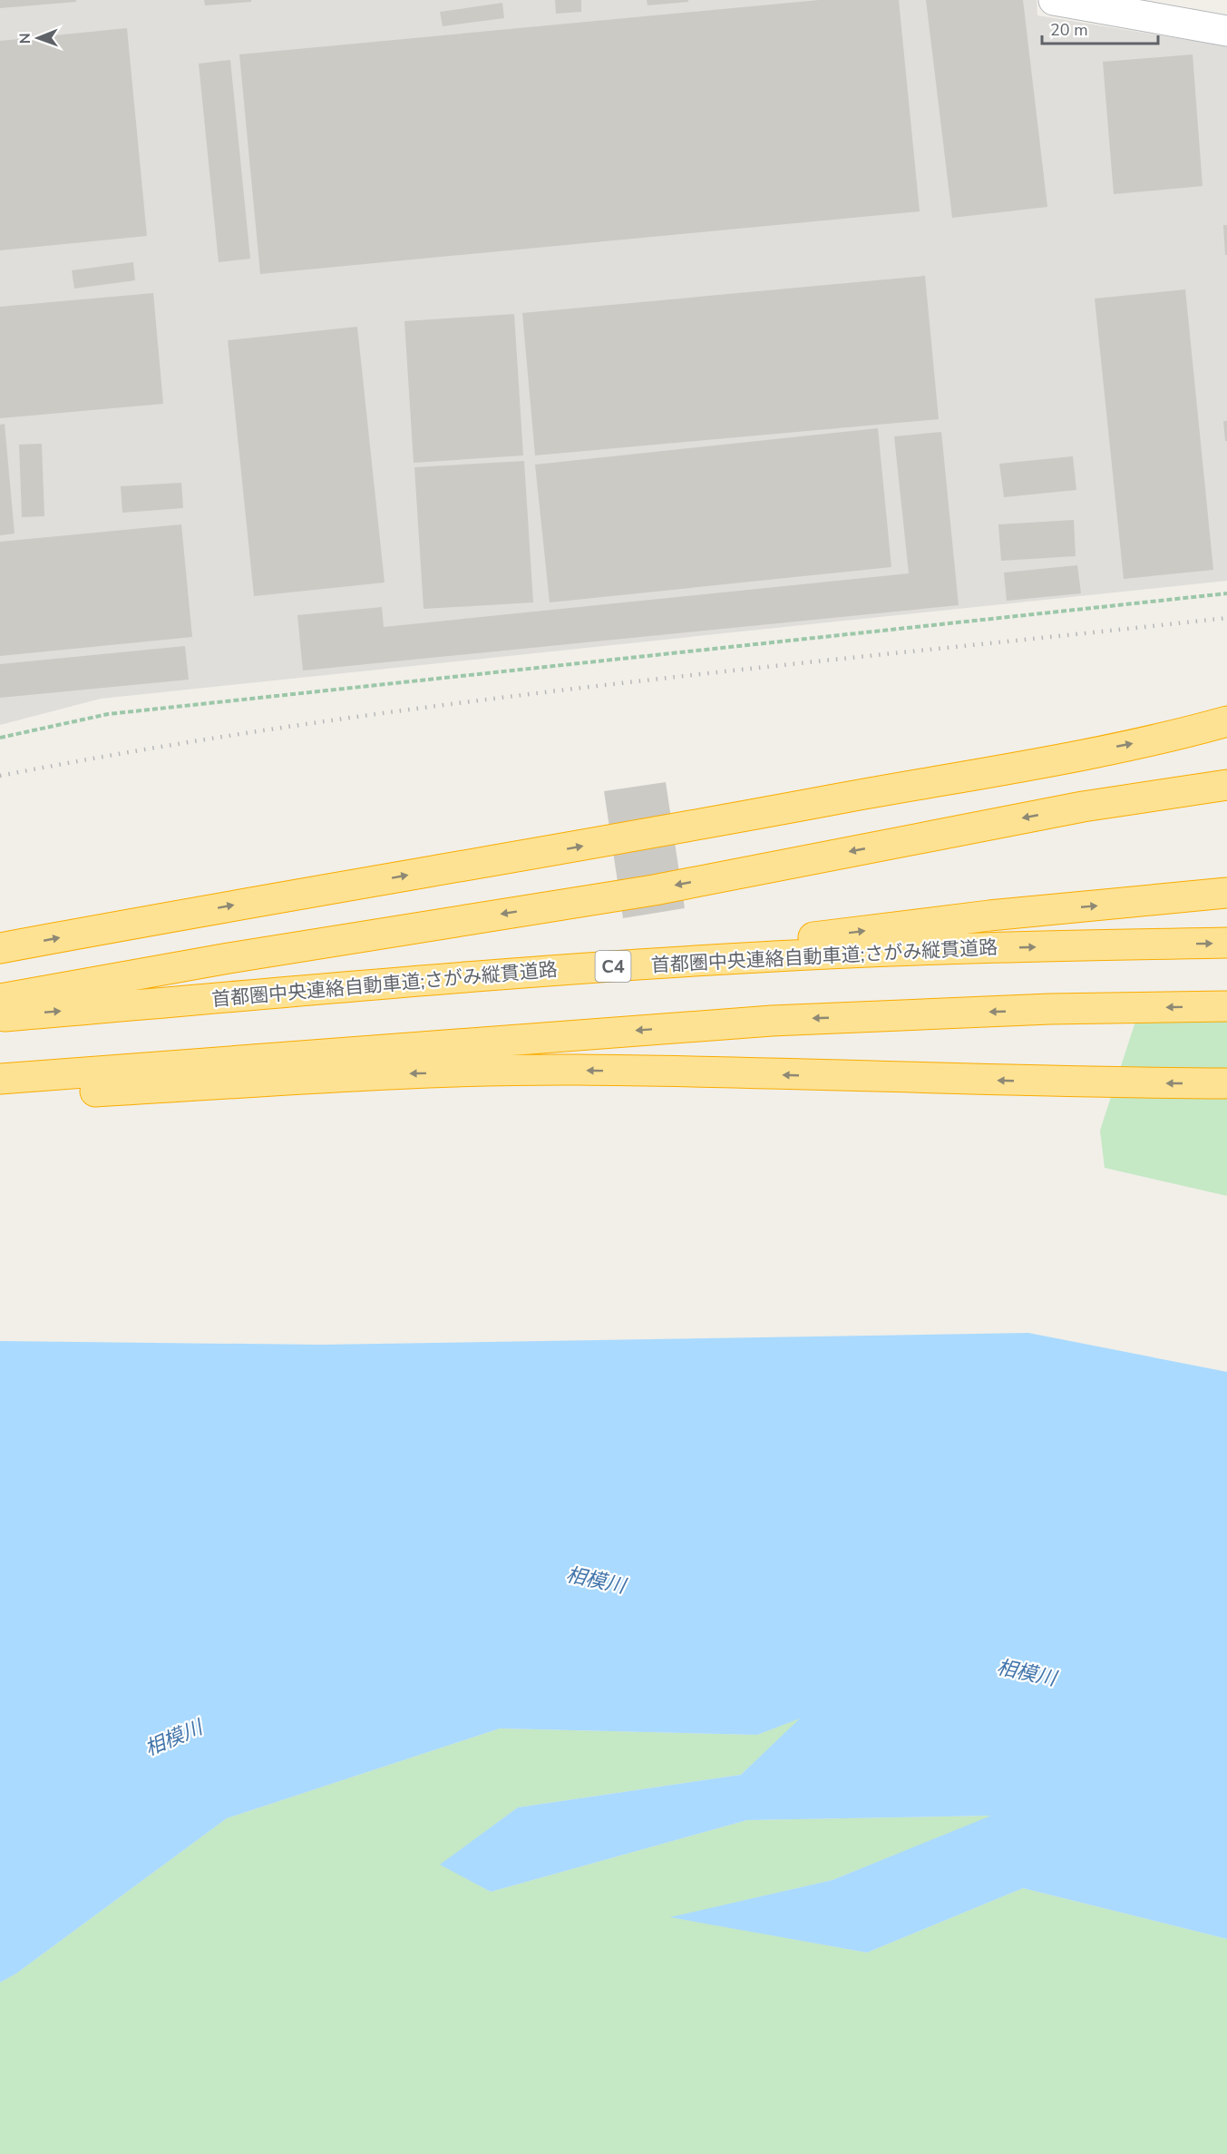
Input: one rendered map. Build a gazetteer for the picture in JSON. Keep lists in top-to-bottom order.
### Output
{
  "streets": {
    "highway": ["首都圏中央連絡自動車道;さがみ縦貫道路", "C4"]
  },
  "water": ["相模川"],
  "scale_bar": "20 m",
  "north": "left"
}
